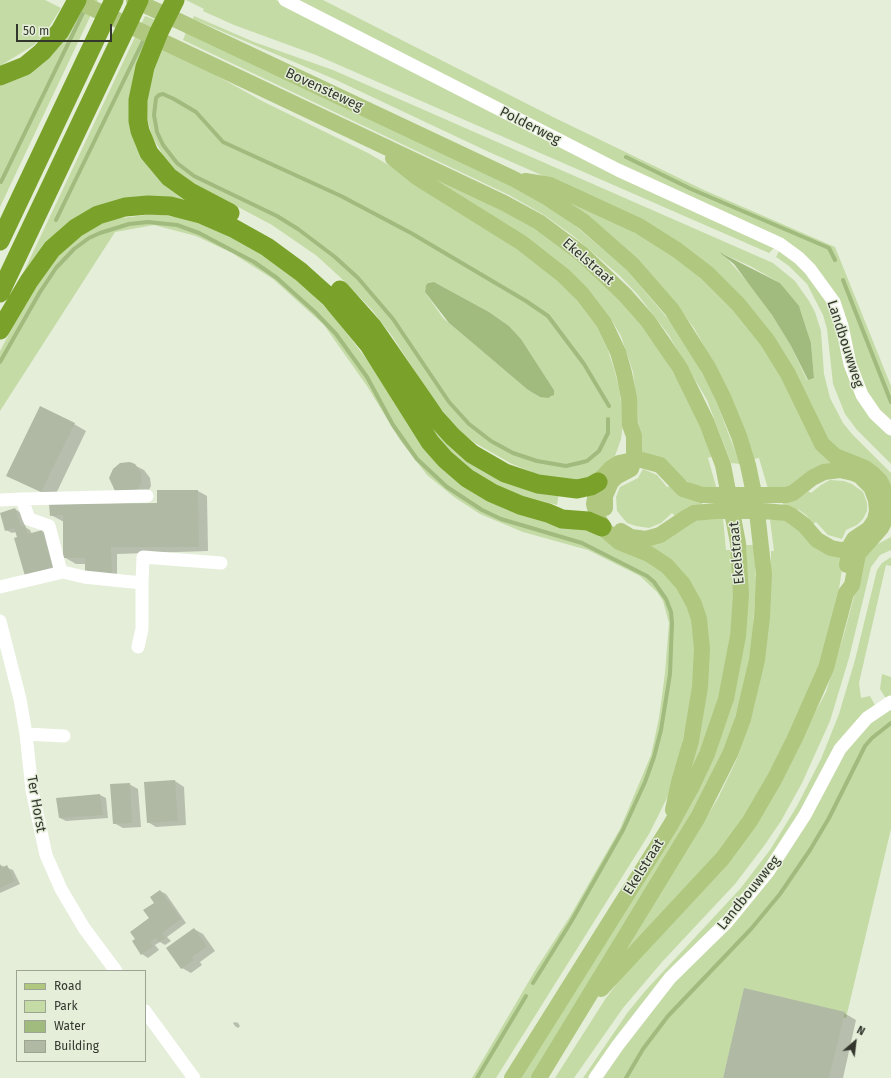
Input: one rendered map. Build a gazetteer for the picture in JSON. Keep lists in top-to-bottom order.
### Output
{
  "streets": {
    "main road": ["Bovensteweg", "Ekelstraat"],
    "street": ["Polderweg", "Landbouwweg", "Ter Horst"]
  },
  "crossings": [
    ["Bovensteweg", "Ekelstraat"],
    ["Polderweg", "Landbouwweg"]
  ],
  "legend": [
    "Road",
    "Park",
    "Water",
    "Building"
  ],
  "scale_bar": "50 m",
  "north": "top right"
}
